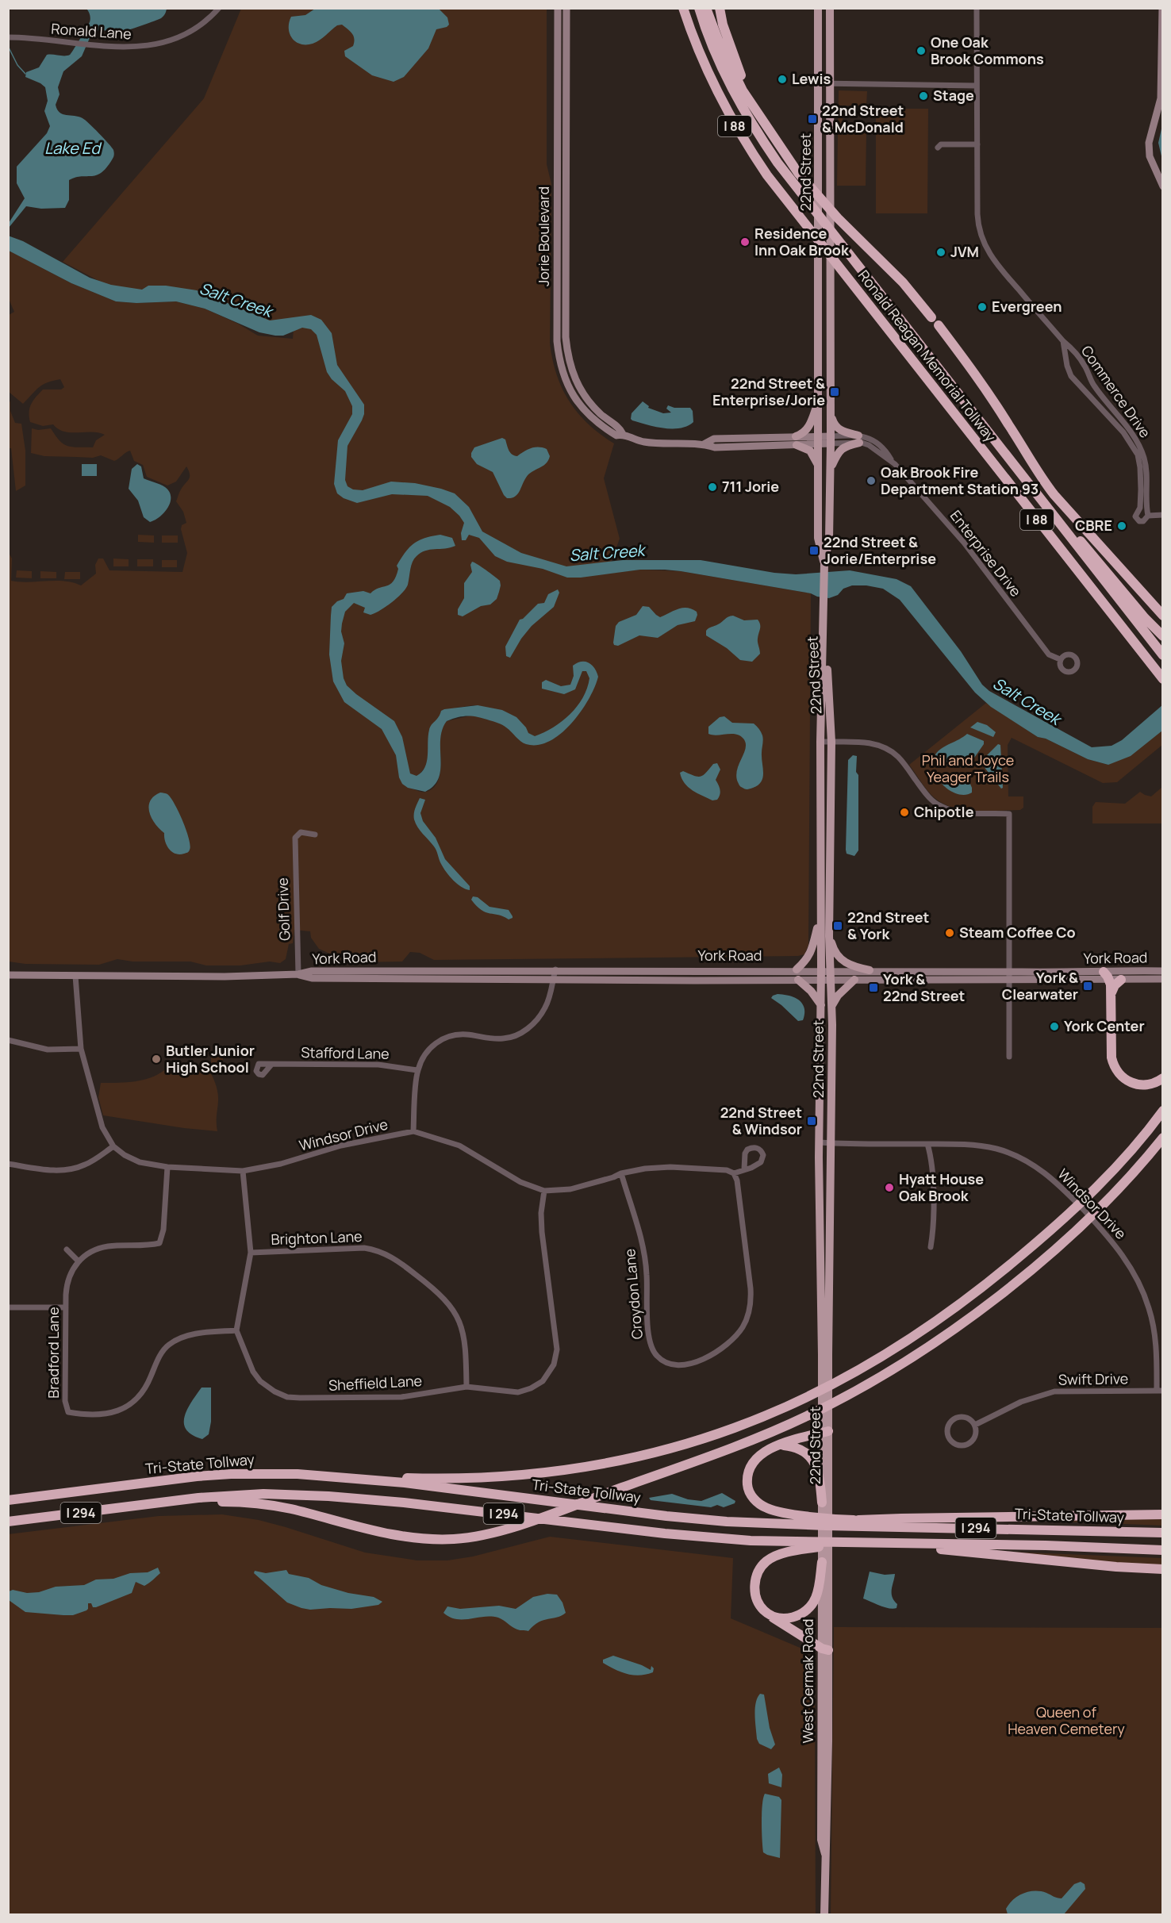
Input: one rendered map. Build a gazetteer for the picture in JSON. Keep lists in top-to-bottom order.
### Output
{
  "streets": {
    "highway": [
      "I 88",
      "Ronald Reagan Memorial Tollway",
      "Tri-State Tollway",
      "I 294"
    ],
    "main road": [
      "22nd Street",
      "Jorie Boulevard",
      "York Road",
      "West Cermak Road"
    ],
    "street": [
      "Ronald Lane",
      "Commerce Drive",
      "Enterprise Drive",
      "Golf Drive",
      "Stafford Lane",
      "Windsor Drive",
      "Brighton Lane",
      "Croydon Lane",
      "Bradford Lane",
      "Swift Drive",
      "Sheffield Lane"
    ]
  },
  "crossings": [
    ["22nd Street", "Jorie Boulevard"],
    ["22nd Street", "Enterprise Drive"],
    ["22nd Street", "York Road"],
    ["22nd Street", "Windsor Drive"],
    ["22nd Street", "West Cermak Road"],
    ["Jorie Boulevard", "Enterprise Drive"],
    ["Golf Drive", "York Road"],
    ["York Road", "Windsor Drive"],
    ["Windsor Drive", "Croydon Lane"],
    ["Windsor Drive", "Swift Drive"],
    ["Windsor Drive", "Sheffield Lane"],
    ["Brighton Lane", "Sheffield Lane"],
    ["Bradford Lane", "Sheffield Lane"]
  ],
  "water": ["Lake Ed", "Salt Creek"],
  "parks": ["Phil and Joyce Yeager Trails", "Queen of Heaven Cemetery"],
  "places": {
    "other": [
      "One Oak Brook Commons",
      "Lewis",
      "Stage",
      "Residence Inn Oak Brook",
      "JVM",
      "Evergreen",
      "Oak Brook Fire Department Station 93",
      "711 Jorie",
      "CBRE",
      "Chipotle",
      "Steam Coffee Co",
      "York Center",
      "Butler Junior High School",
      "Hyatt House Oak Brook"
    ],
    "transit": [
      "22nd Street & McDonald",
      "22nd Street & Enterprise/Jorie",
      "22nd Street & Jorie/Enterprise",
      "22nd Street & York",
      "York & Clearwater",
      "York & 22nd Street",
      "22nd Street & Windsor"
    ]
  }
}
